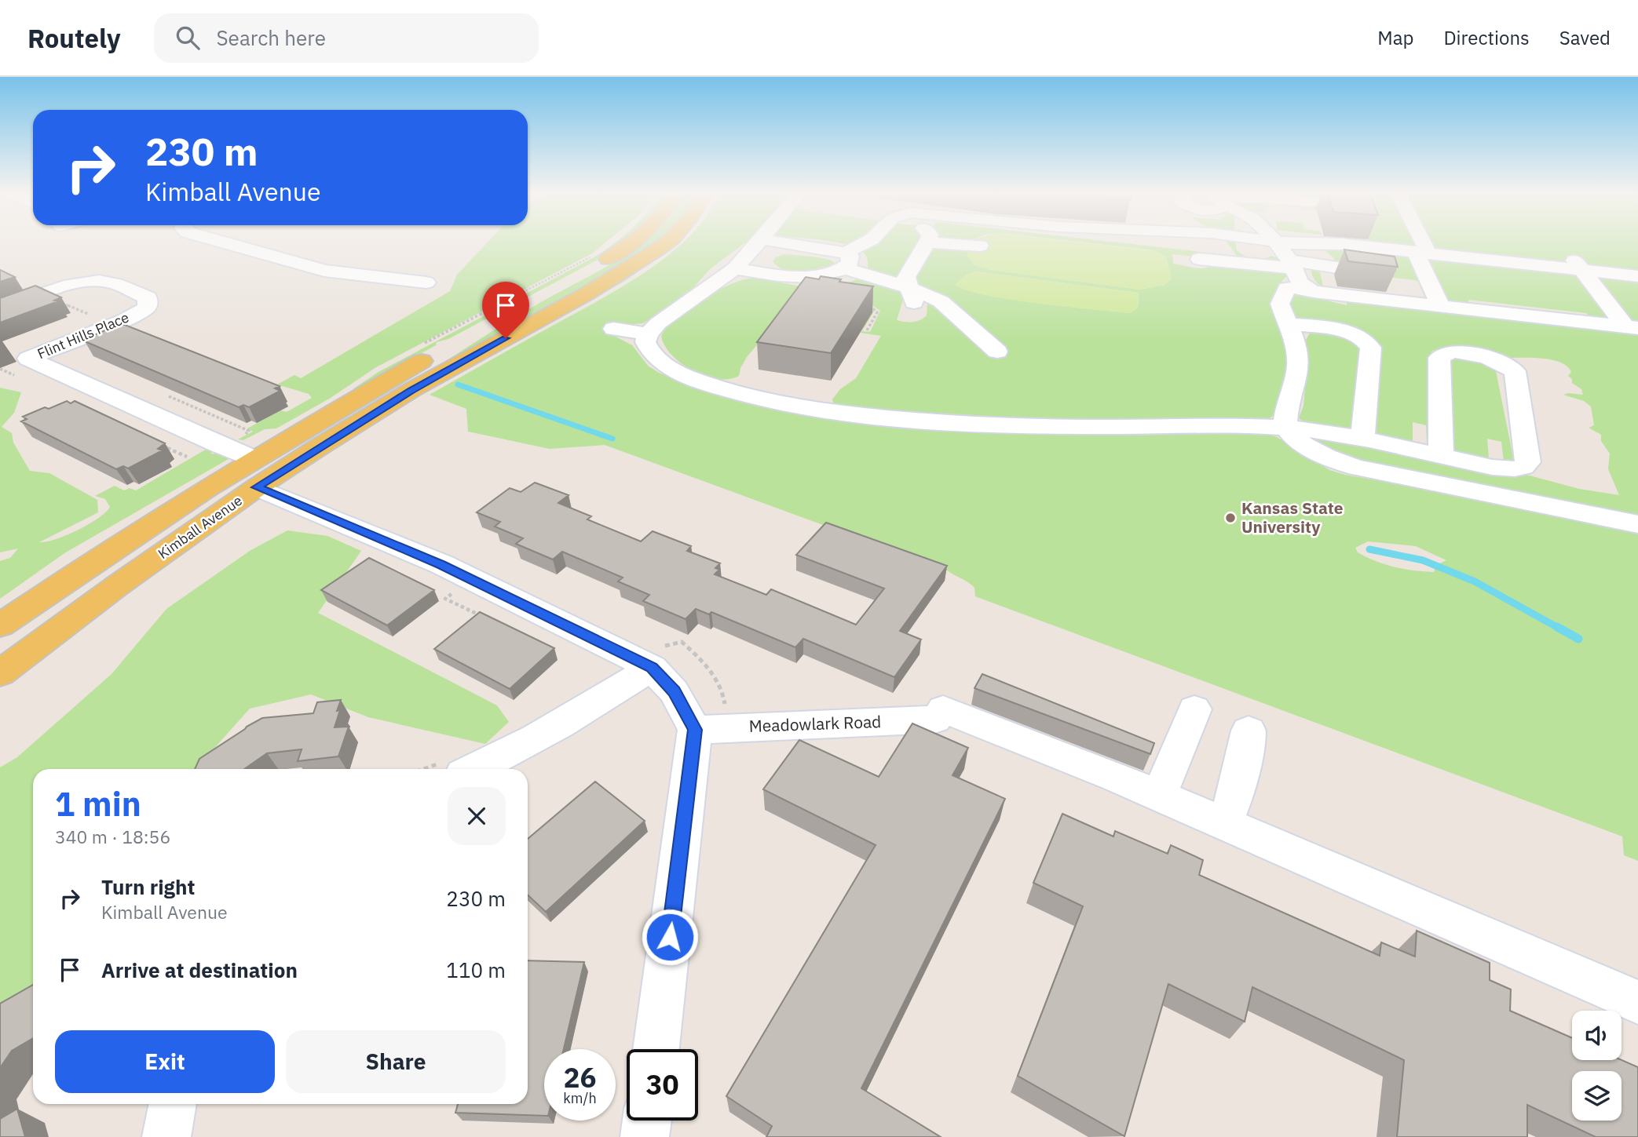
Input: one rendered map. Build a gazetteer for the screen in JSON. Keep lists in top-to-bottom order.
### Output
{
  "streets": {
    "main road": ["Kimball Avenue"],
    "street": ["Flint Hills Place", "Meadowlark Road"]
  },
  "crossings": [
    ["Flint Hills Place", "Kimball Avenue"]
  ],
  "places": ["Kansas State University"],
  "page": {
    "header": "Routely",
    "search": "Search here",
    "nav": ["Map", "Directions", "Saved"],
    "turn": ["230 m", "Kimball Avenue"],
    "heading": ["1 min", "340 m · 18:56"],
    "list": [
      {
        "name": "Turn right",
        "note": "Kimball Avenue",
        "value": "230 m"
      },
      {
        "name": "Arrive at destination",
        "value": "110 m"
      }
    ],
    "buttons": ["Exit", "Share"],
    "speed": "26 km/h",
    "limit": "30"
  }
}
